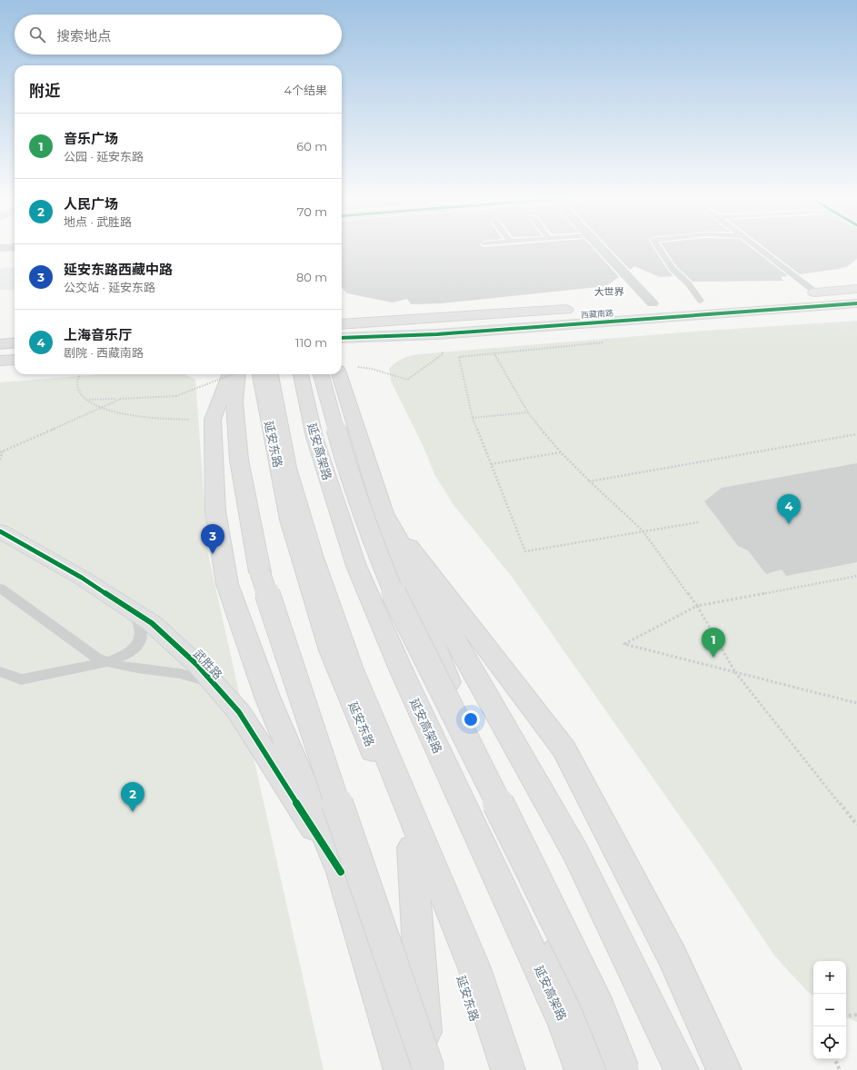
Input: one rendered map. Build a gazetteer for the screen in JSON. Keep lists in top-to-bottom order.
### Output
{
  "streets": {
    "main road": [
      "西藏南路",
      "延安东路",
      "延安高架路",
      "武胜路"
    ]
  },
  "districts": ["大世界"],
  "page": {
    "search": "搜索地点",
    "heading": ["附近", "4个结果"],
    "list": [
      {
        "mark": "1",
        "name": "音乐广场",
        "note": "公园 · 延安东路",
        "value": "60 m"
      },
      {
        "mark": "2",
        "name": "人民广场",
        "note": "地点 · 武胜路",
        "value": "70 m"
      },
      {
        "mark": "3",
        "name": "延安东路西藏中路",
        "note": "公交站 · 延安东路",
        "value": "80 m"
      },
      {
        "mark": "4",
        "name": "上海音乐厅",
        "note": "剧院 · 西藏南路",
        "value": "110 m"
      }
    ],
    "pins": [
      "4",
      "3",
      "1",
      "2"
    ],
    "map_buttons": ["+", "−"]
  }
}
